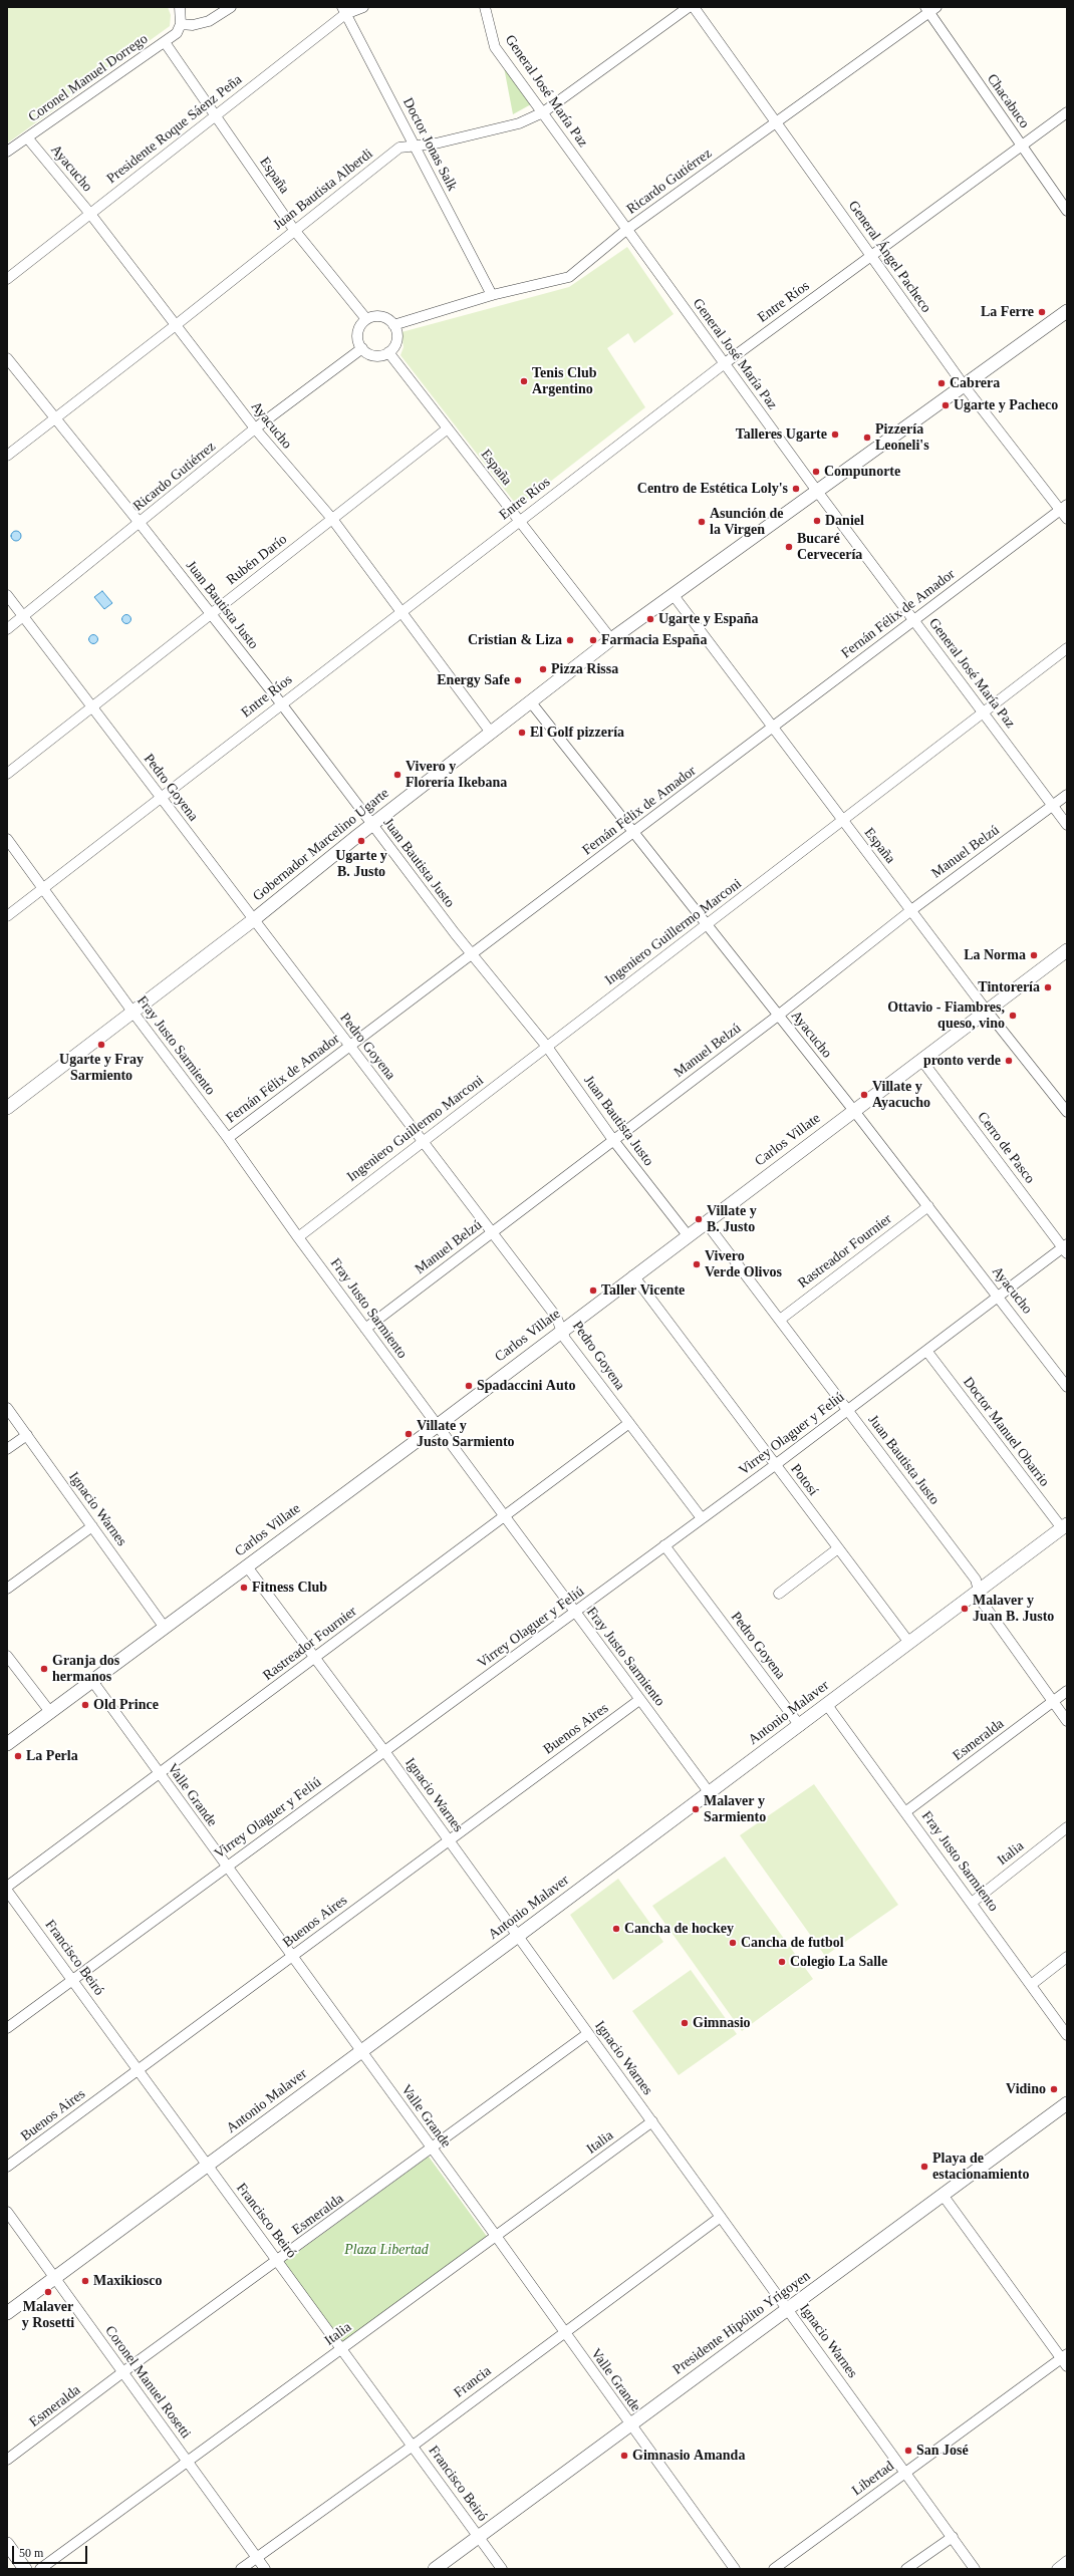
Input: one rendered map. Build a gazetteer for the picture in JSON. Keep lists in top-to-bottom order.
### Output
{
  "streets": {
    "street": [
      "Coronel Manuel Dorrego",
      "General José María Paz",
      "Chacabuco",
      "Presidente Roque Sáenz Peña",
      "Doctor Jonas Salk",
      "Ayacucho",
      "España",
      "Ricardo Gutiérrez",
      "Juan Bautista Alberdi",
      "General Ángel Pacheco",
      "Entre Ríos",
      "Rubén Darío",
      "Juan Bautista Justo",
      "Fernán Félix de Amador",
      "Pedro Goyena",
      "Gobernador Marcelino Ugarte",
      "Manuel Belzú",
      "Ingeniero Guillermo Marconi",
      "Fray Justo Sarmiento",
      "Carlos Villate",
      "Cerro de Pasco",
      "Rastreador Fournier",
      "Doctor Manuel Obarrio",
      "Virrey Olaguer y Feliú",
      "Potosí",
      "Ignacio Warnes",
      "Antonio Malaver",
      "Buenos Aires",
      "Esmeralda",
      "Valle Grande",
      "Italia",
      "Francisco Beiró",
      "Presidente Hipólito Yrigoyen",
      "Coronel Manuel Rosetti",
      "Francia",
      "Libertad"
    ]
  },
  "crossings": [
    ["Coronel Manuel Dorrego", "Ayacucho"],
    ["Coronel Manuel Dorrego", "España"],
    ["General José María Paz", "Ricardo Gutiérrez"],
    ["General José María Paz", "Juan Bautista Alberdi"],
    ["General José María Paz", "Entre Ríos"],
    ["General José María Paz", "Fernán Félix de Amador"],
    ["General José María Paz", "Gobernador Marcelino Ugarte"],
    ["General José María Paz", "Manuel Belzú"],
    ["General José María Paz", "Ingeniero Guillermo Marconi"],
    ["Chacabuco", "Ricardo Gutiérrez"],
    ["Chacabuco", "Entre Ríos"],
    ["Presidente Roque Sáenz Peña", "Doctor Jonas Salk"],
    ["Presidente Roque Sáenz Peña", "Ayacucho"],
    ["Presidente Roque Sáenz Peña", "España"],
    ["Doctor Jonas Salk", "Ricardo Gutiérrez"],
    ["Doctor Jonas Salk", "Juan Bautista Alberdi"],
    ["Ayacucho", "Ricardo Gutiérrez"],
    ["Ayacucho", "Juan Bautista Alberdi"],
    ["Ayacucho", "Entre Ríos"],
    ["Ayacucho", "Rubén Darío"],
    ["Ayacucho", "Fernán Félix de Amador"],
    ["Ayacucho", "Gobernador Marcelino Ugarte"],
    ["Ayacucho", "Manuel Belzú"],
    ["Ayacucho", "Ingeniero Guillermo Marconi"],
    ["Ayacucho", "Carlos Villate"],
    ["Ayacucho", "Rastreador Fournier"],
    ["Ayacucho", "Virrey Olaguer y Feliú"],
    ["España", "Ricardo Gutiérrez"],
    ["España", "Juan Bautista Alberdi"],
    ["España", "Entre Ríos"],
    ["España", "Rubén Darío"],
    ["España", "Fernán Félix de Amador"],
    ["España", "Gobernador Marcelino Ugarte"],
    ["España", "Manuel Belzú"],
    ["España", "Ingeniero Guillermo Marconi"],
    ["España", "Carlos Villate"],
    ["Ricardo Gutiérrez", "General Ángel Pacheco"],
    ["Ricardo Gutiérrez", "Juan Bautista Justo"],
    ["Ricardo Gutiérrez", "Pedro Goyena"],
    ["Juan Bautista Alberdi", "Juan Bautista Justo"],
    ["General Ángel Pacheco", "Entre Ríos"],
    ["General Ángel Pacheco", "Fernán Félix de Amador"],
    ["General Ángel Pacheco", "Gobernador Marcelino Ugarte"],
    ["Entre Ríos", "Juan Bautista Justo"],
    ["Entre Ríos", "Pedro Goyena"],
    ["Entre Ríos", "Fray Justo Sarmiento"],
    ["Rubén Darío", "Juan Bautista Justo"],
    ["Rubén Darío", "Pedro Goyena"],
    ["Juan Bautista Justo", "Fernán Félix de Amador"],
    ["Juan Bautista Justo", "Gobernador Marcelino Ugarte"],
    ["Juan Bautista Justo", "Manuel Belzú"],
    ["Juan Bautista Justo", "Ingeniero Guillermo Marconi"],
    ["Juan Bautista Justo", "Carlos Villate"],
    ["Juan Bautista Justo", "Rastreador Fournier"],
    ["Juan Bautista Justo", "Virrey Olaguer y Feliú"],
    ["Juan Bautista Justo", "Antonio Malaver"],
    ["Juan Bautista Justo", "Esmeralda"],
    ["Fernán Félix de Amador", "Pedro Goyena"],
    ["Fernán Félix de Amador", "Fray Justo Sarmiento"],
    ["Pedro Goyena", "Gobernador Marcelino Ugarte"],
    ["Pedro Goyena", "Manuel Belzú"],
    ["Pedro Goyena", "Ingeniero Guillermo Marconi"],
    ["Pedro Goyena", "Carlos Villate"],
    ["Pedro Goyena", "Rastreador Fournier"],
    ["Pedro Goyena", "Virrey Olaguer y Feliú"],
    ["Pedro Goyena", "Antonio Malaver"],
    ["Gobernador Marcelino Ugarte", "Fray Justo Sarmiento"],
    ["Manuel Belzú", "Fray Justo Sarmiento"],
    ["Ingeniero Guillermo Marconi", "Fray Justo Sarmiento"],
    ["Fray Justo Sarmiento", "Carlos Villate"],
    ["Fray Justo Sarmiento", "Rastreador Fournier"],
    ["Fray Justo Sarmiento", "Virrey Olaguer y Feliú"],
    ["Fray Justo Sarmiento", "Antonio Malaver"],
    ["Fray Justo Sarmiento", "Buenos Aires"],
    ["Fray Justo Sarmiento", "Esmeralda"],
    ["Fray Justo Sarmiento", "Italia"],
    ["Carlos Villate", "Cerro de Pasco"],
    ["Carlos Villate", "Potosí"],
    ["Carlos Villate", "Ignacio Warnes"],
    ["Carlos Villate", "Valle Grande"],
    ["Cerro de Pasco", "Virrey Olaguer y Feliú"],
    ["Rastreador Fournier", "Ignacio Warnes"],
    ["Rastreador Fournier", "Valle Grande"],
    ["Doctor Manuel Obarrio", "Virrey Olaguer y Feliú"],
    ["Doctor Manuel Obarrio", "Antonio Malaver"],
    ["Virrey Olaguer y Feliú", "Potosí"],
    ["Virrey Olaguer y Feliú", "Ignacio Warnes"],
    ["Virrey Olaguer y Feliú", "Valle Grande"],
    ["Virrey Olaguer y Feliú", "Francisco Beiró"],
    ["Potosí", "Antonio Malaver"],
    ["Ignacio Warnes", "Antonio Malaver"],
    ["Ignacio Warnes", "Buenos Aires"],
    ["Ignacio Warnes", "Esmeralda"],
    ["Ignacio Warnes", "Italia"],
    ["Ignacio Warnes", "Presidente Hipólito Yrigoyen"],
    ["Ignacio Warnes", "Francia"],
    ["Ignacio Warnes", "Libertad"],
    ["Antonio Malaver", "Valle Grande"],
    ["Antonio Malaver", "Francisco Beiró"],
    ["Antonio Malaver", "Coronel Manuel Rosetti"],
    ["Buenos Aires", "Valle Grande"],
    ["Buenos Aires", "Francisco Beiró"],
    ["Esmeralda", "Valle Grande"],
    ["Esmeralda", "Francisco Beiró"],
    ["Esmeralda", "Coronel Manuel Rosetti"],
    ["Valle Grande", "Italia"],
    ["Valle Grande", "Presidente Hipólito Yrigoyen"],
    ["Valle Grande", "Francia"],
    ["Italia", "Francisco Beiró"],
    ["Italia", "Coronel Manuel Rosetti"],
    ["Francisco Beiró", "Presidente Hipólito Yrigoyen"],
    ["Francisco Beiró", "Francia"],
    ["Coronel Manuel Rosetti", "Francia"]
  ],
  "parks": ["Plaza Libertad"],
  "places": [
    "La Ferre",
    "Tenis Club Argentino",
    "Cabrera",
    "Ugarte y Pacheco",
    "Talleres Ugarte",
    "Pizzería Leoneli's",
    "Compunorte",
    "Centro de Estética Loly's",
    "Daniel",
    "Asunción de la Virgen",
    "Bucaré Cervecería",
    "Ugarte y España",
    "Cristian & Liza",
    "Farmacia España",
    "Pizza Rissa",
    "Energy Safe",
    "El Golf pizzería",
    "Vivero y Florería Ikebana",
    "Ugarte y B. Justo",
    "La Norma",
    "Tintorería",
    "Ottavio - Fiambres, queso, vino",
    "Ugarte y Fray Sarmiento",
    "pronto verde",
    "Villate y Ayacucho",
    "Villate y B. Justo",
    "Vivero Verde Olivos",
    "Taller Vicente",
    "Spadaccini Auto",
    "Villate y Justo Sarmiento",
    "Fitness Club",
    "Malaver y Juan B. Justo",
    "Granja dos hermanos",
    "Old Prince",
    "La Perla",
    "Malaver y Sarmiento",
    "Cancha de hockey",
    "Cancha de futbol",
    "Colegio La Salle",
    "Gimnasio",
    "Vidino",
    "Playa de estacionamiento",
    "Maxikiosco",
    "Malaver y Rosetti",
    "San José",
    "Gimnasio Amanda"
  ],
  "scale_bar": "50 m"
}
